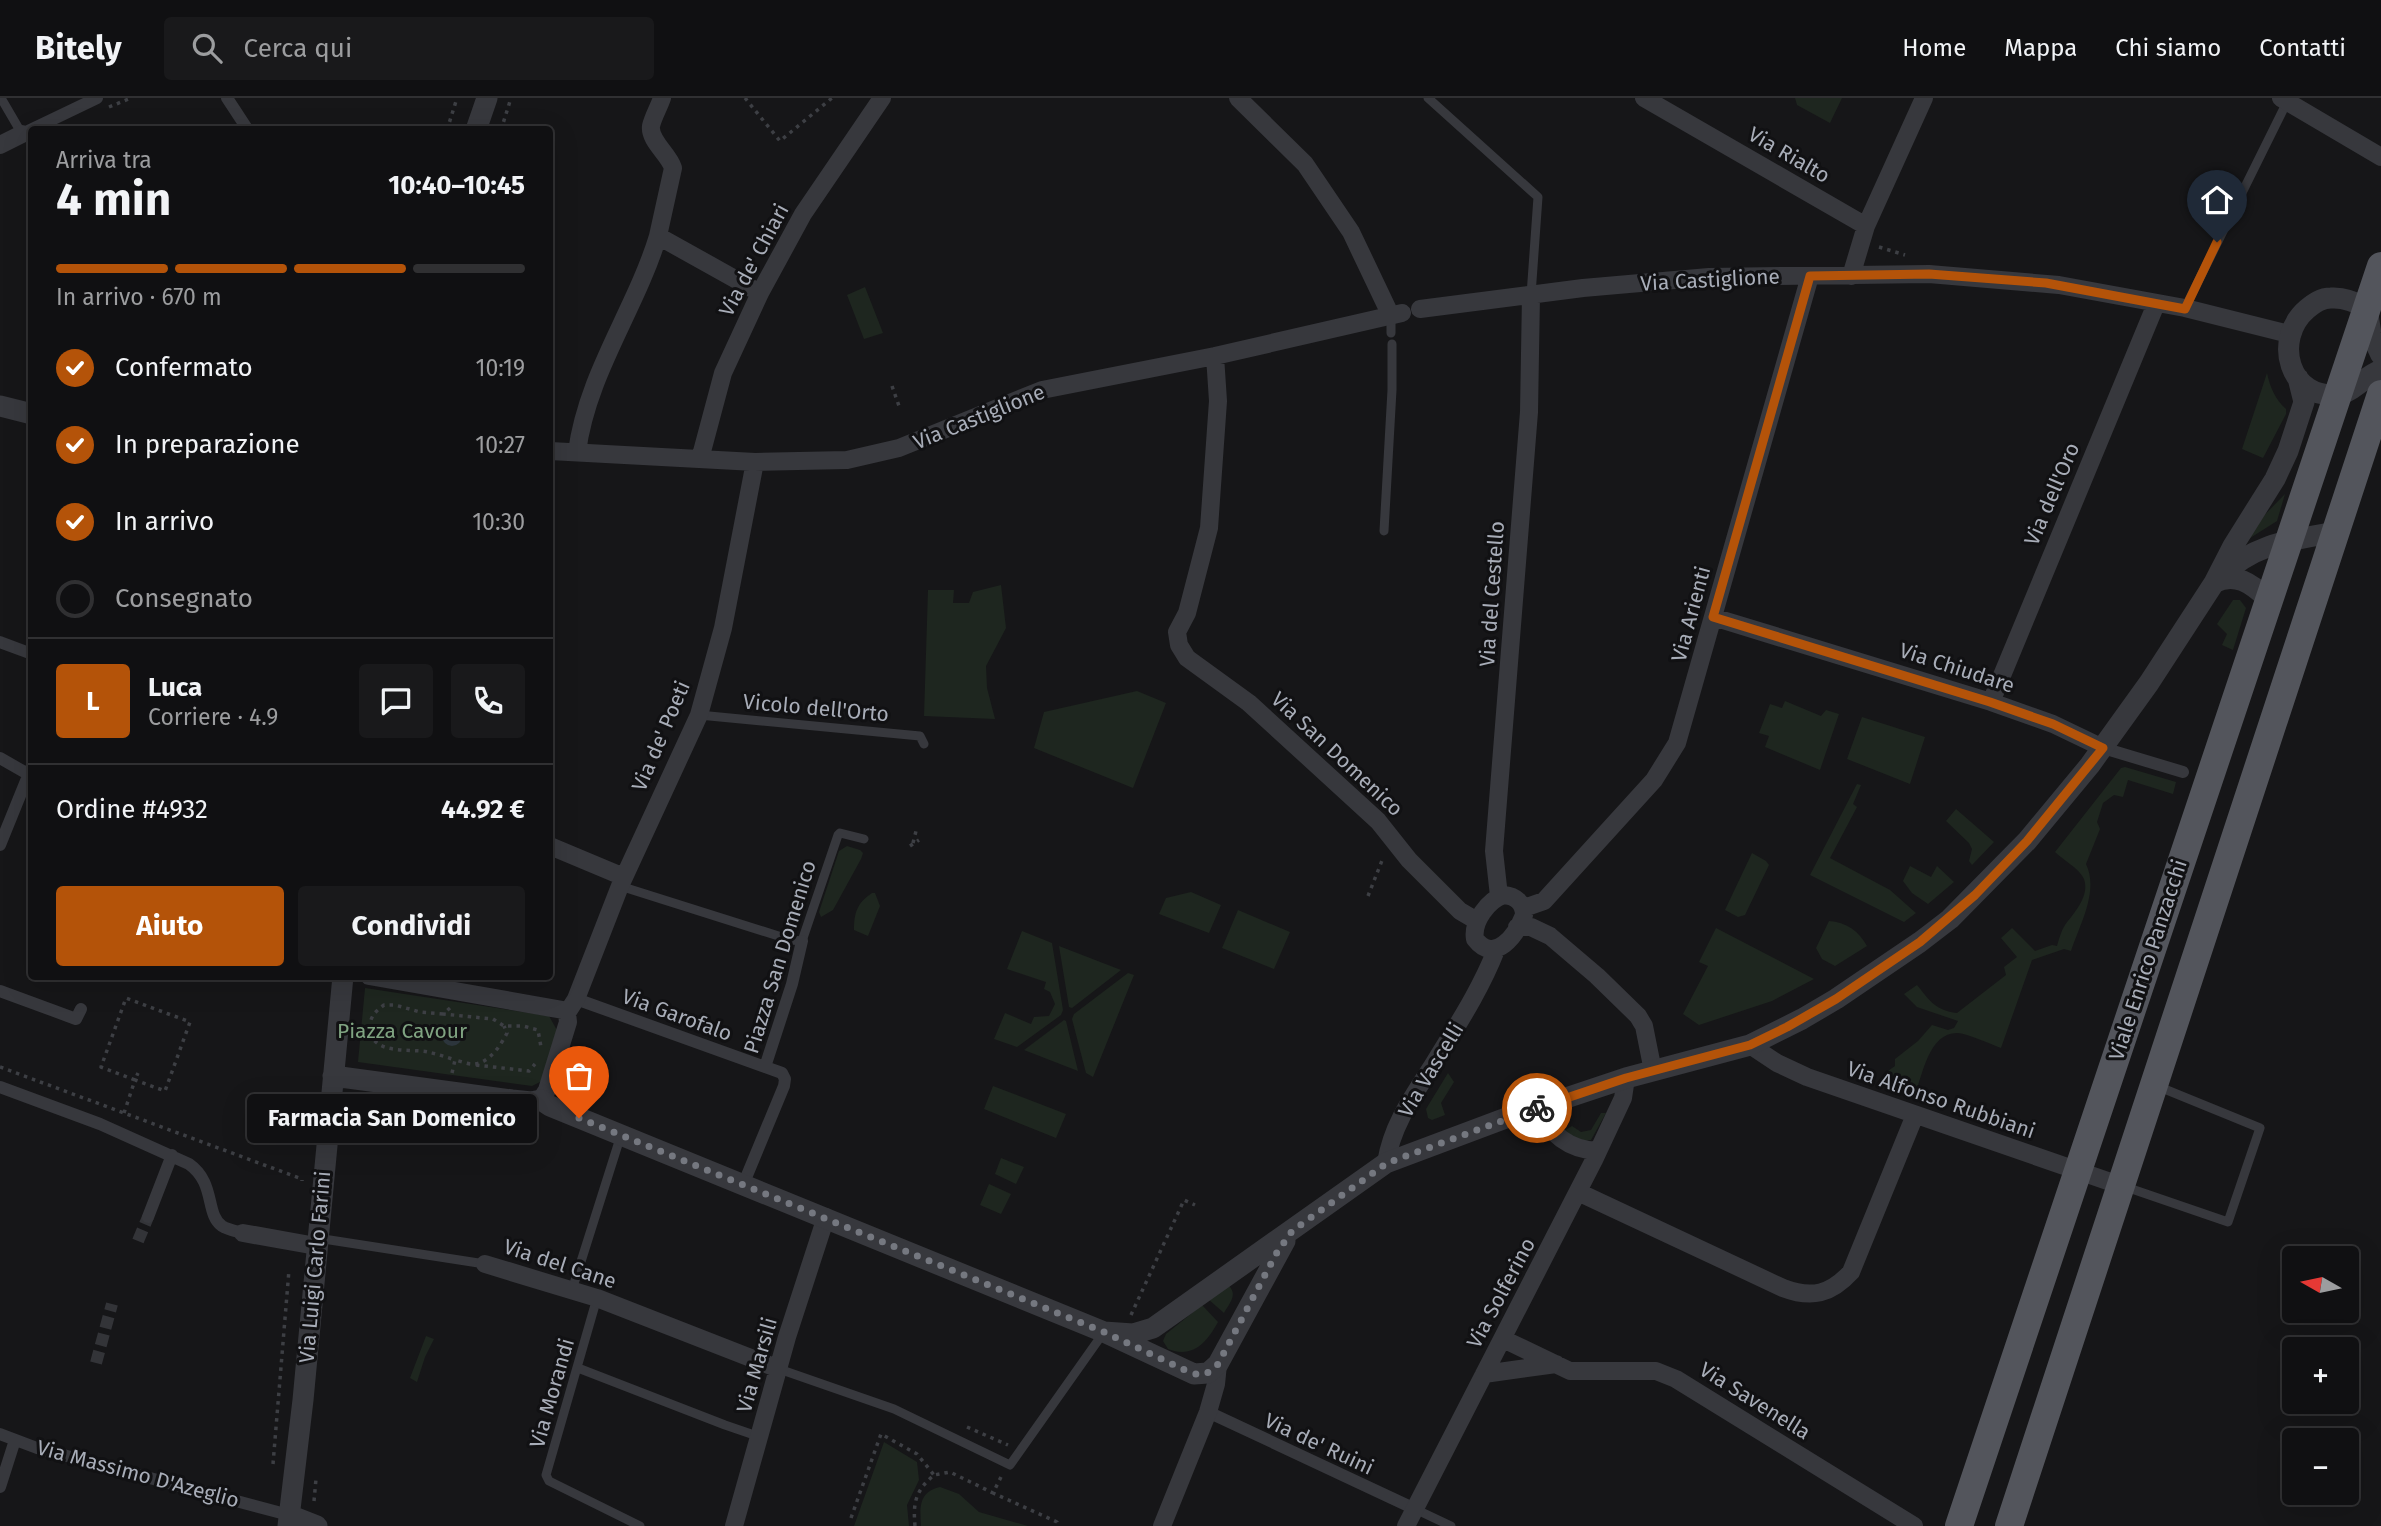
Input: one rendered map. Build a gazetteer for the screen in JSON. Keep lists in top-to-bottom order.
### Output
{
  "streets": {
    "main road": ["Viale Enrico Panzacchi"],
    "street": [
      "Via Rialto",
      "Via de' Chiari",
      "Via Castiglione",
      "Via dell'Oro",
      "Via del Cestello",
      "Via Arienti",
      "Via Chiudare",
      "Via de' Poeti",
      "Via San Domenico",
      "Piazza San Domenico",
      "Via Garofalo",
      "Via Vascelli",
      "Via Alfonso Rubbiani",
      "Via del Cane",
      "Via Luigi Carlo Farini",
      "Via Solferino",
      "Via Marsili",
      "Via Savenella",
      "Via de' Ruini",
      "Via Massimo D'Azeglio"
    ],
    "lane": ["Vicolo dell'Orto", "Via Morandi"]
  },
  "crossings": [
    ["Via de' Chiari", "Via Castiglione"],
    ["Via Castiglione", "Via dell'Oro"],
    ["Via Castiglione", "Via del Cestello"],
    ["Via Castiglione", "Via Arienti"],
    ["Via Castiglione", "Via de' Poeti"],
    ["Via Castiglione", "Via San Domenico"],
    ["Via dell'Oro", "Via Chiudare"],
    ["Via del Cestello", "Via Arienti"],
    ["Via del Cestello", "Via San Domenico"],
    ["Via del Cestello", "Via Vascelli"],
    ["Via Arienti", "Via Chiudare"],
    ["Via Arienti", "Via San Domenico"],
    ["Via Arienti", "Via Vascelli"],
    ["Vicolo dell'Orto", "Via de' Poeti"],
    ["Via de' Poeti", "Via Garofalo"],
    ["Via San Domenico", "Via Vascelli"],
    ["Piazza San Domenico", "Via Garofalo"],
    ["Viale Enrico Panzacchi", "Via Alfonso Rubbiani"],
    ["Via del Cane", "Via Luigi Carlo Farini"],
    ["Via del Cane", "Via Marsili"],
    ["Via del Cane", "Via Morandi"],
    ["Via Luigi Carlo Farini", "Via Massimo D'Azeglio"],
    ["Via Solferino", "Via Savenella"],
    ["Via Solferino", "Via de' Ruini"]
  ],
  "parks": ["Piazza Cavour"],
  "places": ["Farmacia San Domenico"],
  "north": "left",
  "page": {
    "header": "Bitely",
    "search": "Cerca qui",
    "nav": [
      "Home",
      "Mappa",
      "Chi siamo",
      "Contatti"
    ],
    "heading": ["4 min", "Arriva tra", "10:40–10:45"],
    "panel": [
      "Luca",
      "Corriere · 4.9",
      "Ordine #4932",
      "44.92 €"
    ],
    "bar": "In arrivo · 670 m",
    "list": [
      ["Confermato", "10:19"],
      ["In preparazione", "10:27"],
      ["In arrivo", "10:30"],
      "Consegnato"
    ],
    "round": "L",
    "buttons": ["Aiuto", "Condividi"],
    "bubble": "Farmacia San Domenico",
    "map_buttons": ["+", "−"]
  }
}
